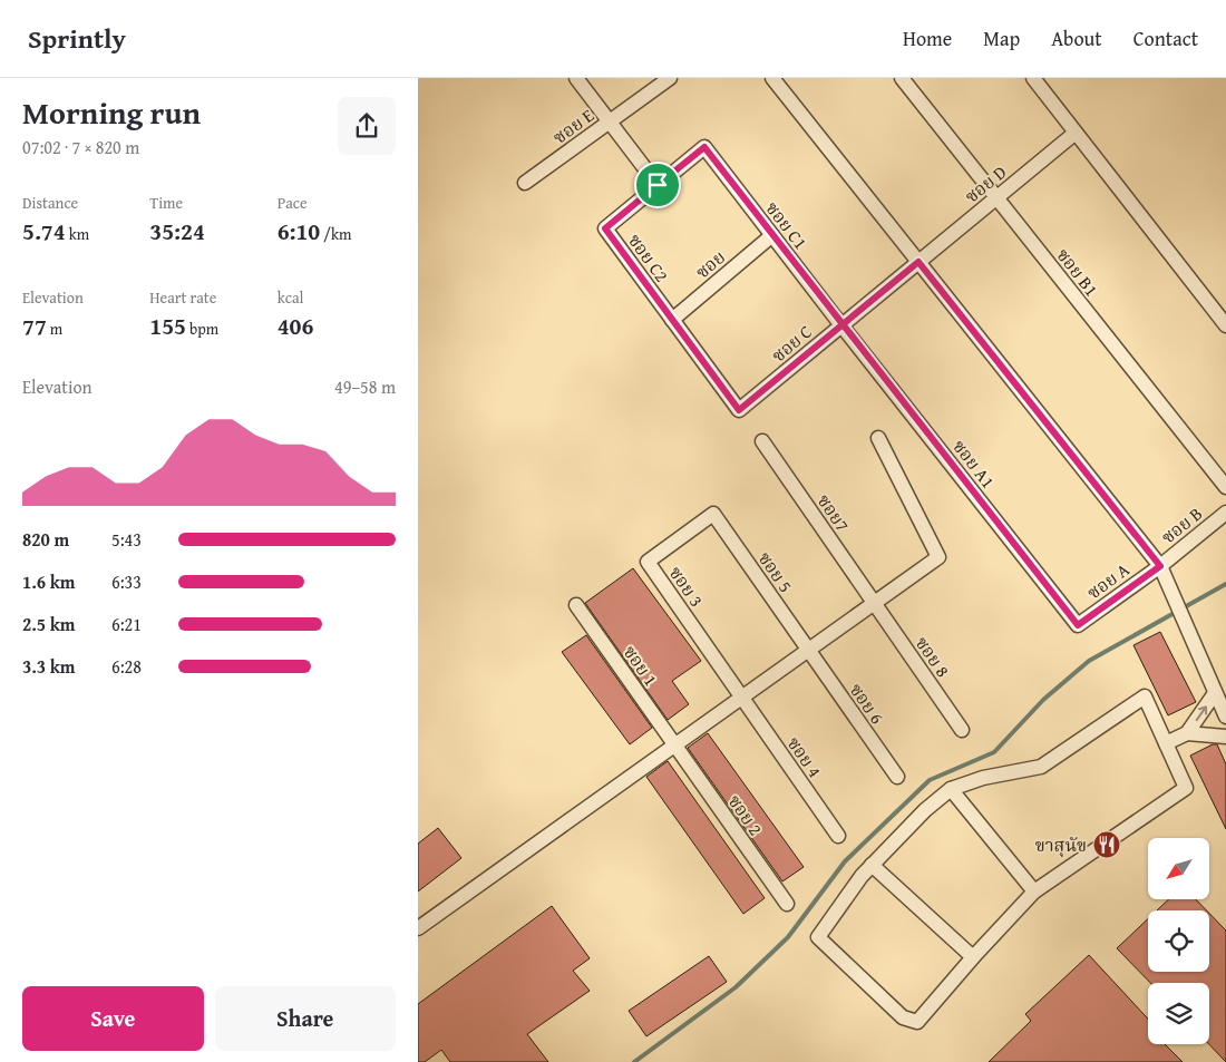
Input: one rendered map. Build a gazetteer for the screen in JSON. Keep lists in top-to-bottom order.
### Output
{
  "streets": {
    "street": [
      "ซอย E",
      "ซอย D",
      "ซอย C1",
      "ซอย C2",
      "ซอย",
      "ซอย B1",
      "ซอย C",
      "ซอย A1",
      "ซอย7",
      "ซอย B",
      "ซอย 5",
      "ซอย A",
      "ซอย 3",
      "ซอย 8",
      "ซอย 1",
      "ซอย 6",
      "ซอย 4",
      "ซอย 2"
    ]
  },
  "crossings": [
    ["ซอย D", "ซอย B1"],
    ["ซอย D", "ซอย C"],
    ["ซอย C1", "ซอย C2"],
    ["ซอย C1", "ซอย"],
    ["ซอย C1", "ซอย C"],
    ["ซอย C1", "ซอย A1"],
    ["ซอย C2", "ซอย"],
    ["ซอย C2", "ซอย C"],
    ["ซอย C", "ซอย A1"],
    ["ซอย A1", "ซอย A"],
    ["ซอย7", "ซอย 8"],
    ["ซอย B", "ซอย A"],
    ["ซอย 5", "ซอย 3"],
    ["ซอย 5", "ซอย 6"],
    ["ซอย 3", "ซอย 4"],
    ["ซอย 1", "ซอย 2"]
  ],
  "places": {
    "restaurant": ["ขาสุนัข"]
  },
  "north": "bottom left",
  "page": {
    "header": "Sprintly",
    "nav": [
      "Home",
      "Map",
      "About",
      "Contact"
    ],
    "heading": ["Morning run", "07:02 · 7 × 820 m"],
    "stats": [
      ["Distance", "5.74 km"],
      ["Time", "35:24"],
      ["Pace", "6:10 /km"],
      ["Elevation", "77 m"],
      ["Heart rate", "155 bpm"],
      ["kcal", "406"]
    ],
    "chart": ["Elevation", "49–58 m"],
    "list": [
      {
        "name": "820 m",
        "note": "5:43"
      },
      {
        "name": "1.6 km",
        "note": "6:33"
      },
      {
        "name": "2.5 km",
        "note": "6:21"
      },
      {
        "name": "3.3 km",
        "note": "6:28"
      }
    ],
    "buttons": ["Save", "Share"]
  }
}
